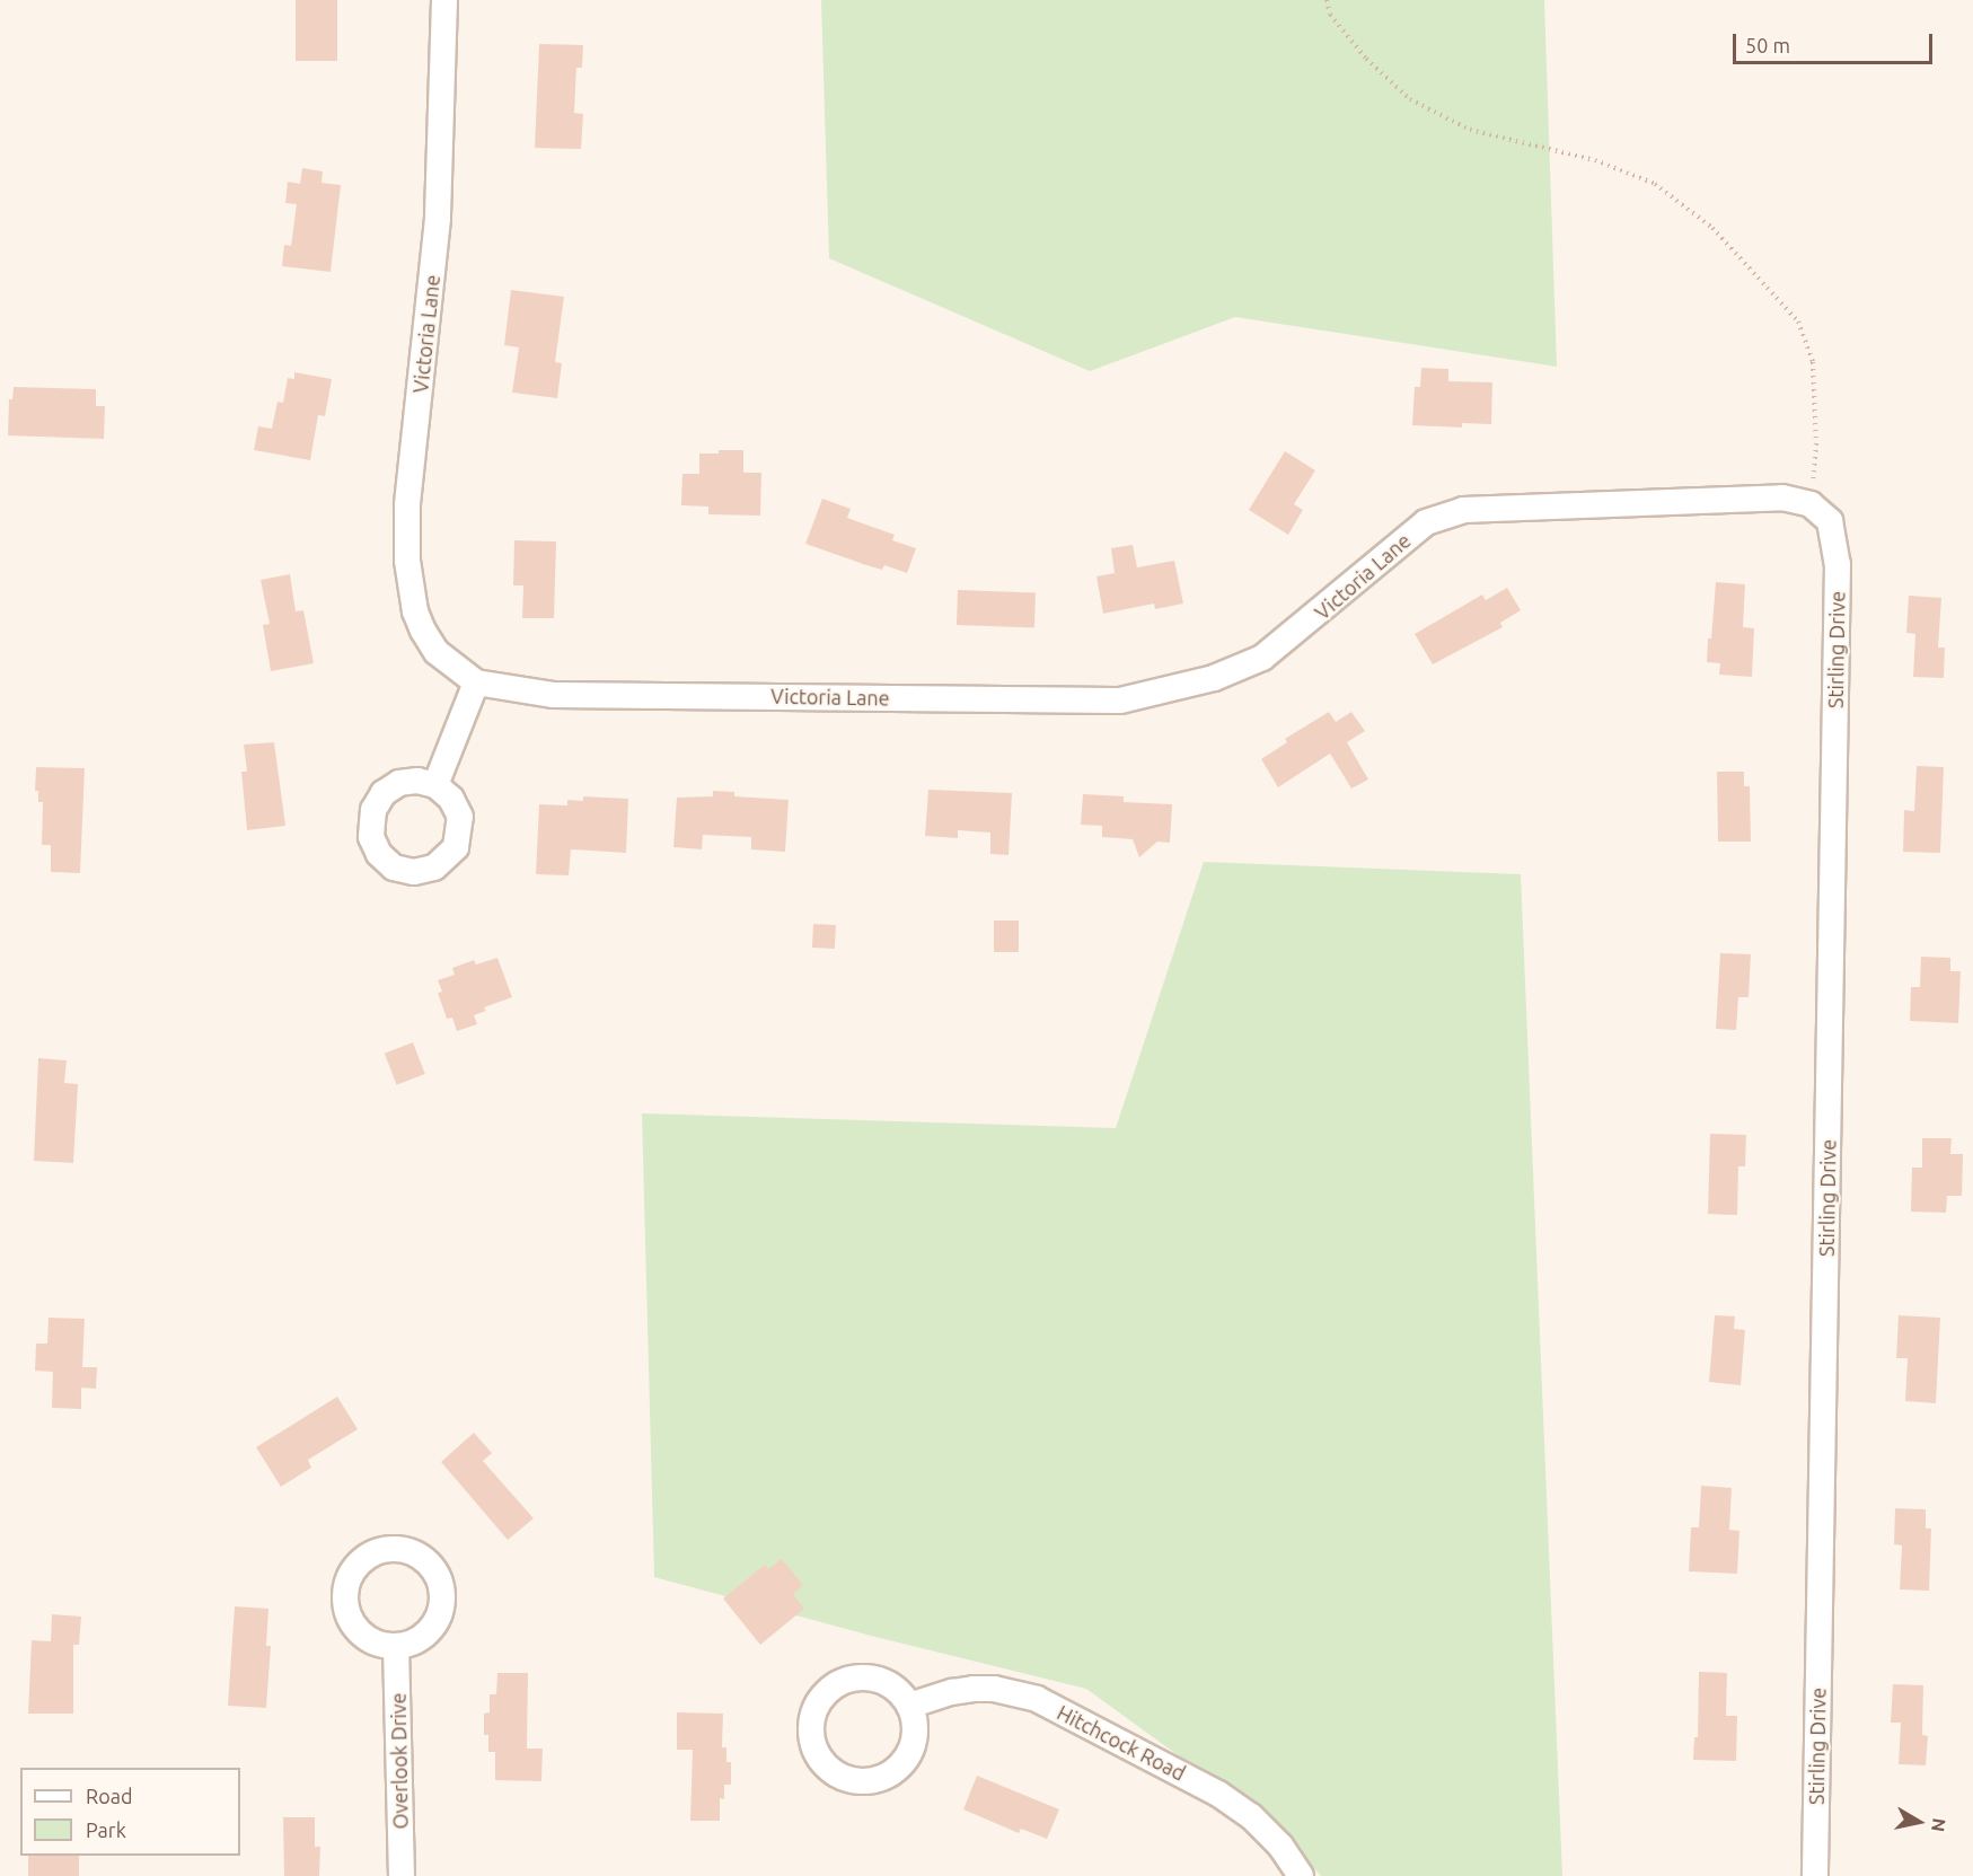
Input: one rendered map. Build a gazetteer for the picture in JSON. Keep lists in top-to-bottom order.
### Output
{
  "streets": {
    "street": [
      "Victoria Lane",
      "Stirling Drive",
      "Hitchcock Road",
      "Overlook Drive"
    ]
  },
  "crossings": [
    ["Victoria Lane", "Stirling Drive"]
  ],
  "legend": ["Road", "Park"],
  "scale_bar": "50 m",
  "north": "right"
}
